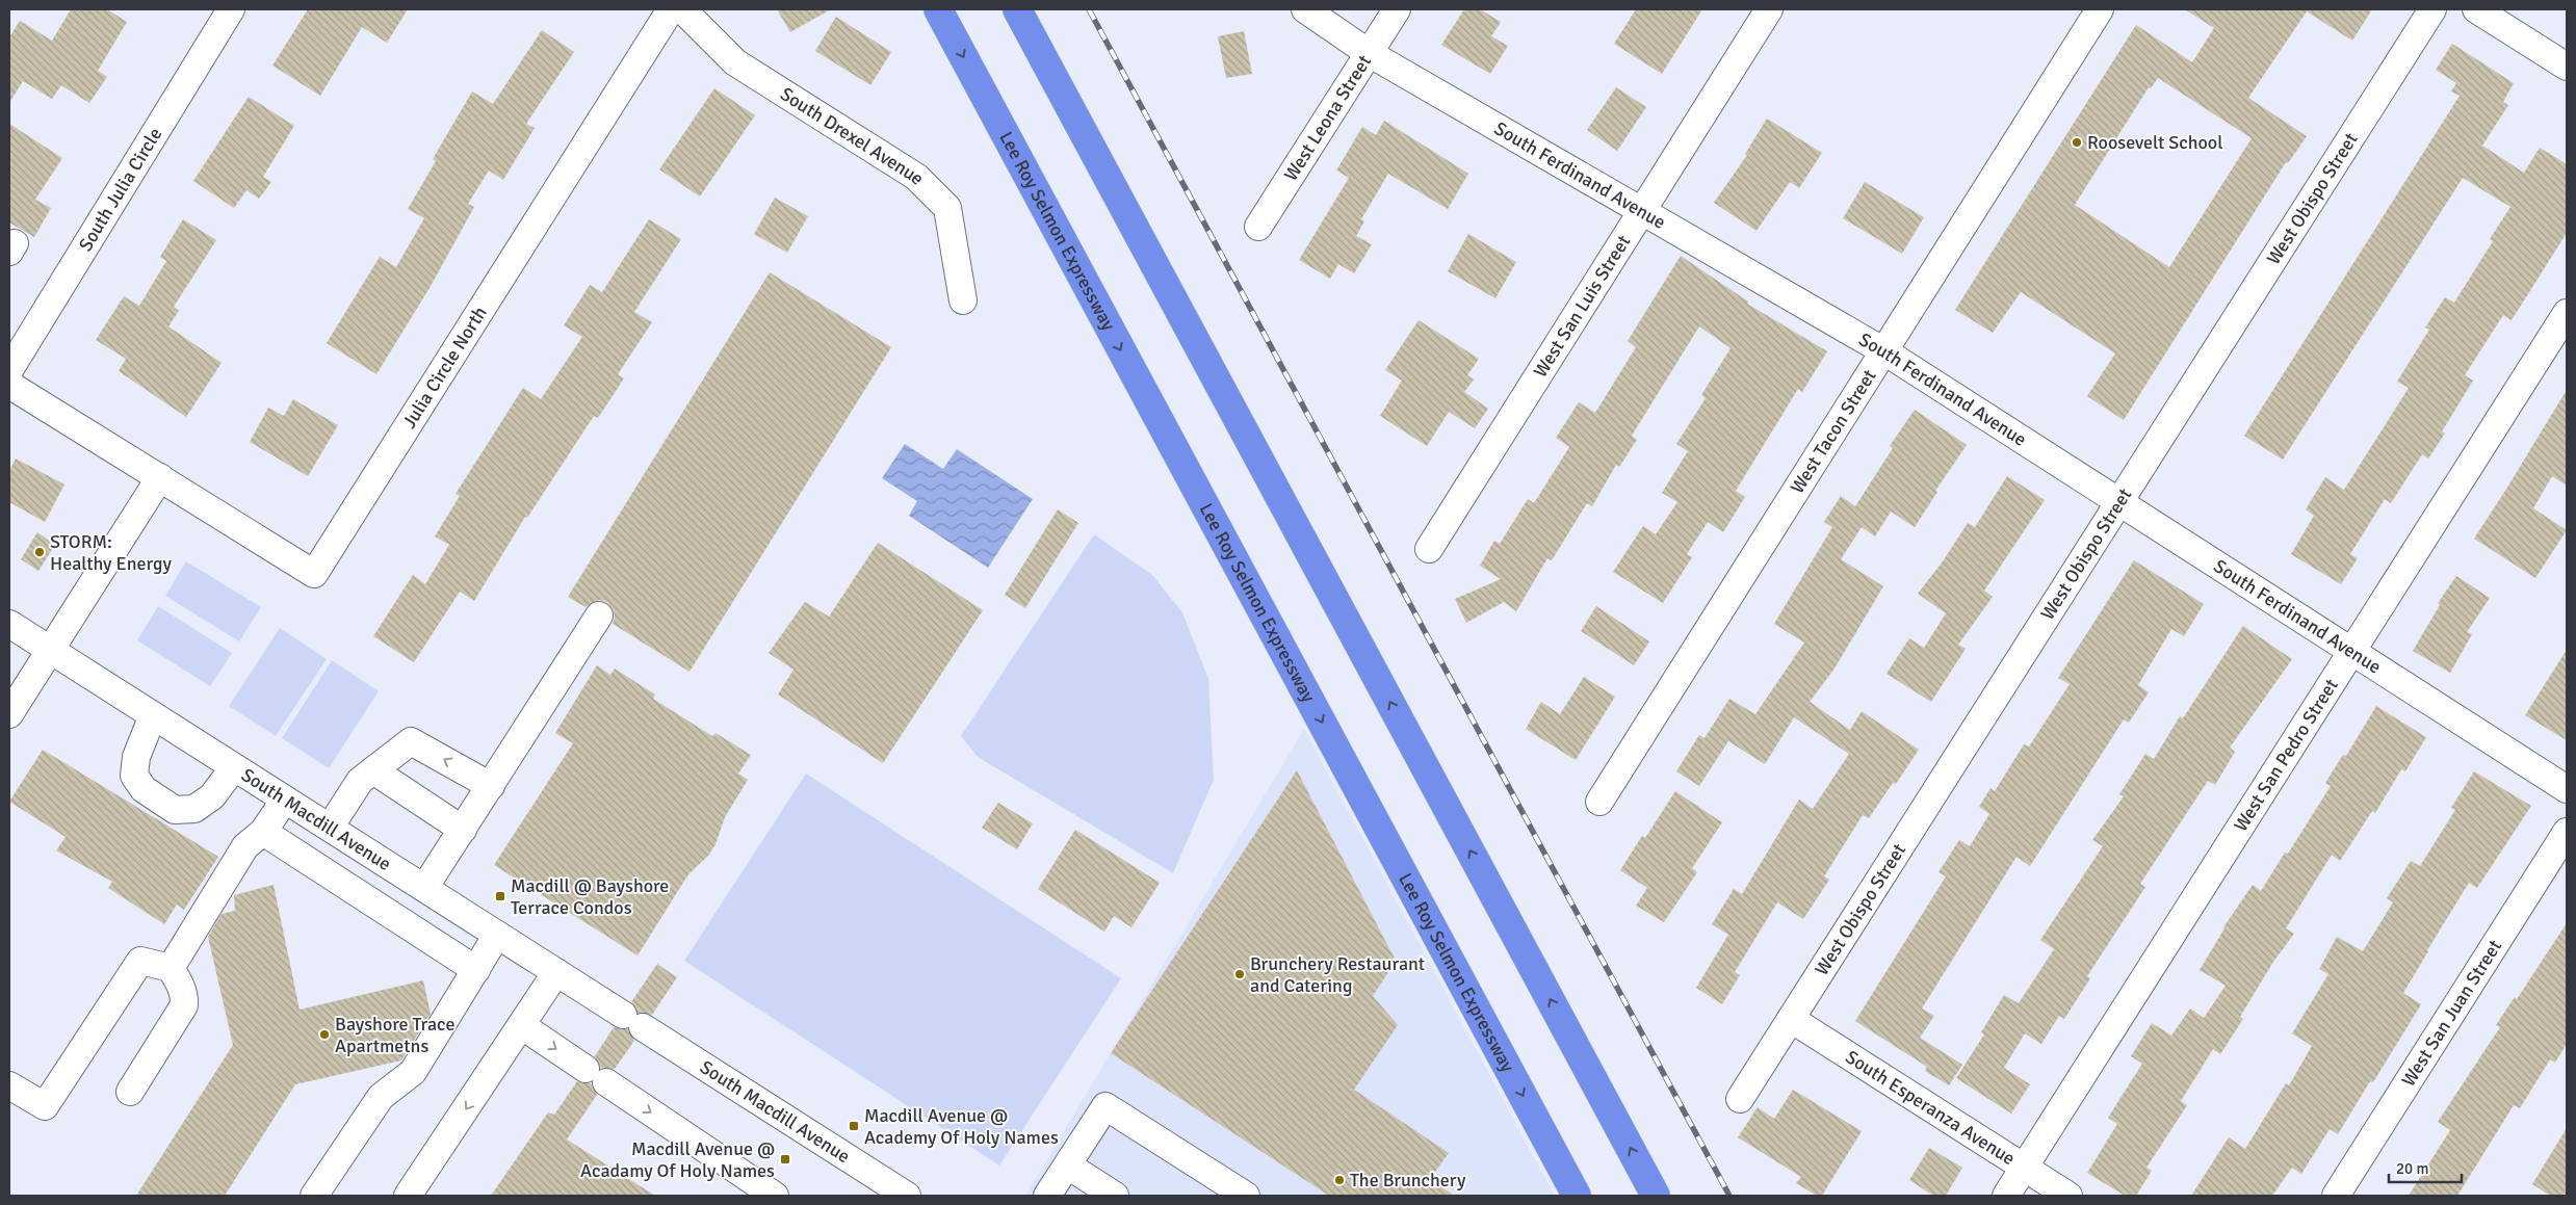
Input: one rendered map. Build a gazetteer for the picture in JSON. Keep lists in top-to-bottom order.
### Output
{
  "streets": {
    "highway": ["Lee Roy Selmon Expressway"],
    "street": [
      "West Leona Street",
      "South Drexel Avenue",
      "South Ferdinand Avenue",
      "South Julia Circle",
      "West Obispo Street",
      "West San Luis Street",
      "Julia Circle North",
      "West Tacon Street",
      "West San Pedro Street",
      "South Macdill Avenue",
      "West San Juan Street",
      "South Esperanza Avenue"
    ]
  },
  "crossings": [
    ["West Leona Street", "South Ferdinand Avenue"],
    ["South Ferdinand Avenue", "West Obispo Street"],
    ["South Ferdinand Avenue", "West San Luis Street"],
    ["South Ferdinand Avenue", "West Tacon Street"],
    ["South Ferdinand Avenue", "West San Pedro Street"],
    ["West Obispo Street", "South Esperanza Avenue"],
    ["West San Pedro Street", "South Esperanza Avenue"]
  ],
  "places": {
    "other": [
      "Roosevelt School",
      "STORM: Healthy Energy",
      "Brunchery Restaurant and Catering",
      "Bayshore Trace Apartmetns",
      "The Brunchery"
    ],
    "transit": ["Macdill @ Bayshore Terrace Condos", "Macdill Avenue @ Academy Of Holy Names", "Macdill Avenue @ Acadamy Of Holy Names"]
  },
  "scale_bar": "20 m"
}
